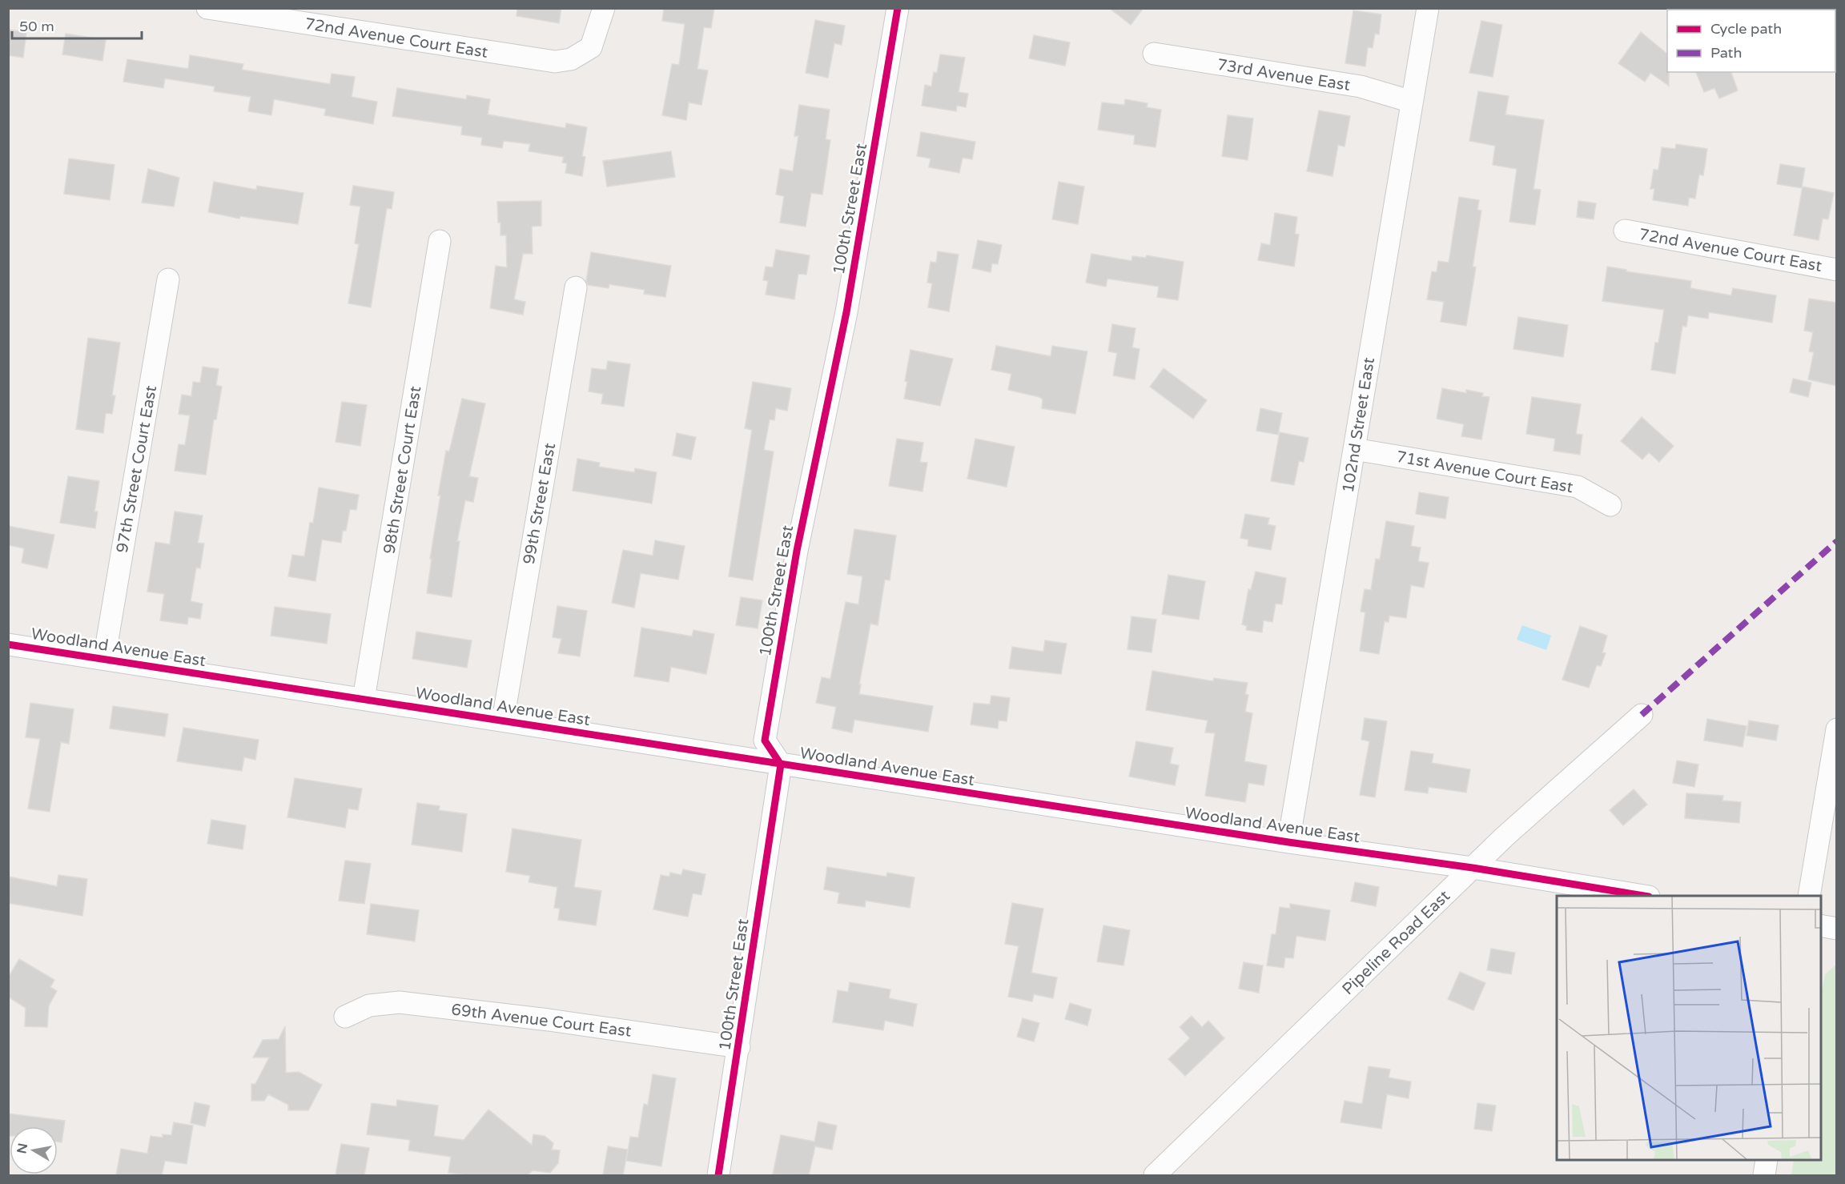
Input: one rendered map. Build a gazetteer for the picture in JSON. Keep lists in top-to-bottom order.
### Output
{
  "streets": {
    "street": [
      "72nd Avenue Court East",
      "73rd Avenue East",
      "100th Street East",
      "102nd Street East",
      "97th Street Court East",
      "98th Street Court East",
      "71st Avenue Court East",
      "99th Street East",
      "Woodland Avenue East",
      "Pipeline Road East",
      "69th Avenue Court East"
    ]
  },
  "crossings": [
    ["73rd Avenue East", "102nd Street East"],
    ["100th Street East", "Woodland Avenue East"],
    ["100th Street East", "69th Avenue Court East"],
    ["102nd Street East", "71st Avenue Court East"],
    ["102nd Street East", "Woodland Avenue East"],
    ["97th Street Court East", "Woodland Avenue East"],
    ["98th Street Court East", "Woodland Avenue East"],
    ["99th Street East", "Woodland Avenue East"],
    ["Woodland Avenue East", "Pipeline Road East"]
  ],
  "legend": ["Cycle path", "Path"],
  "scale_bar": "50 m",
  "north": "left"
}
